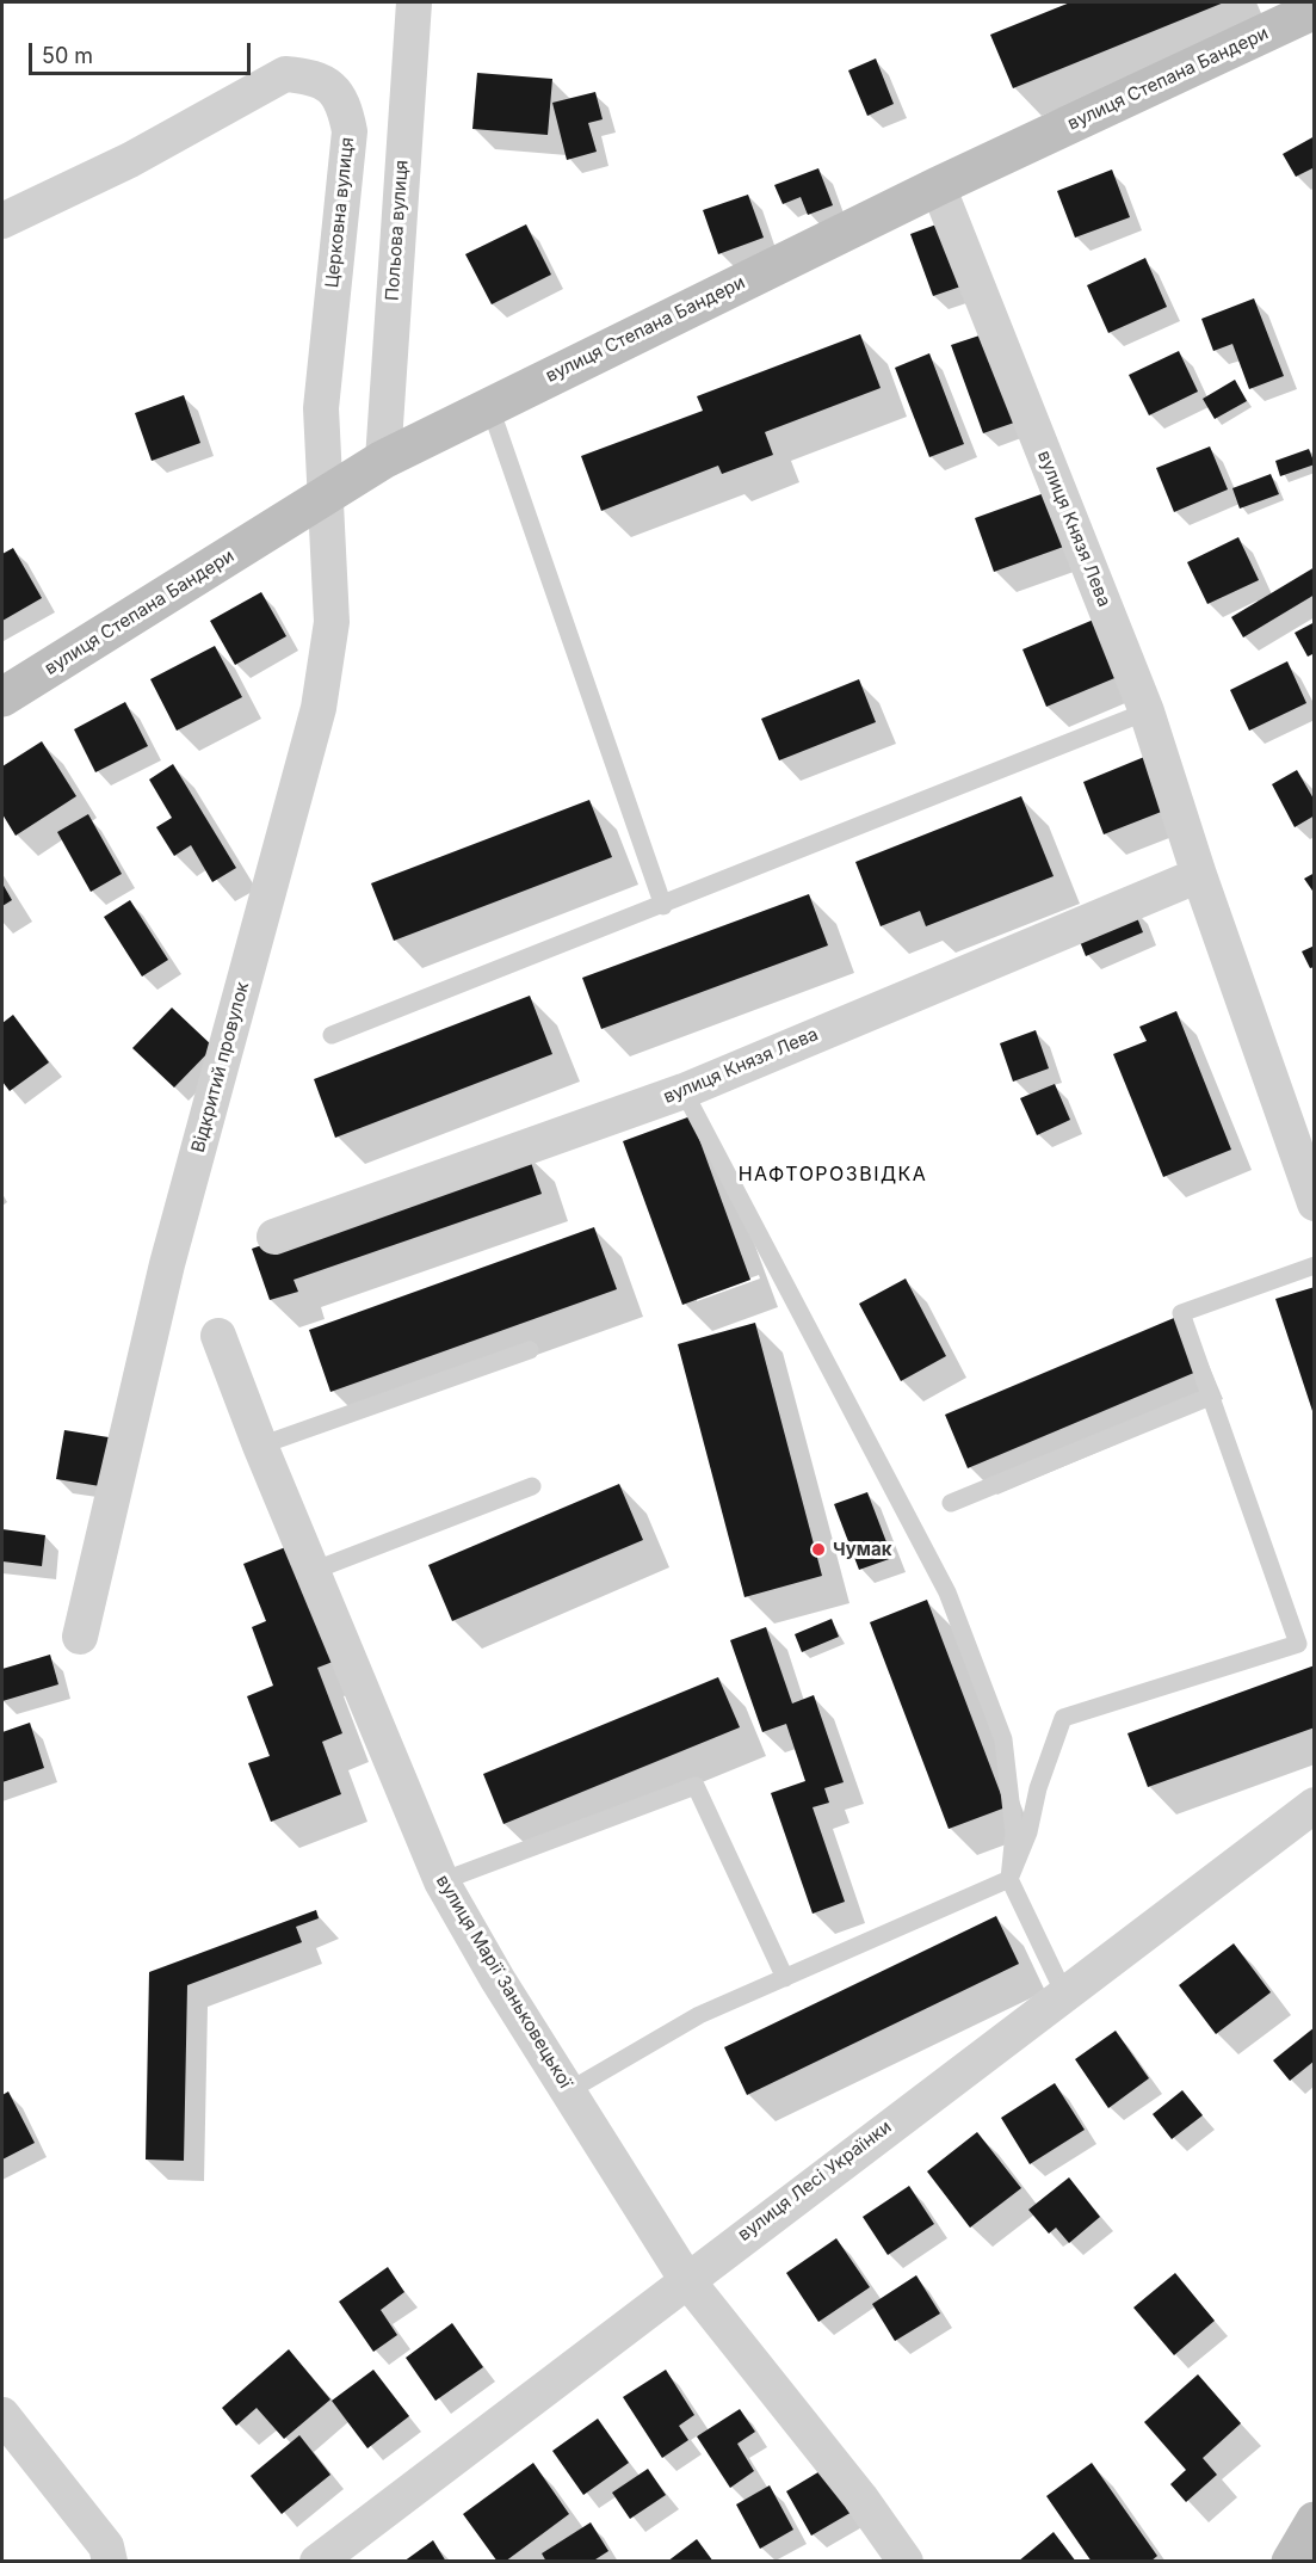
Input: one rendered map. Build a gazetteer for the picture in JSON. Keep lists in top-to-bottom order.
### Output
{
  "streets": {
    "street": [
      "вулиця Степана Бандери",
      "Церковна вулиця",
      "Польова вулиця",
      "вулиця Князя Лева",
      "Відкритий провулок",
      "вулиця Марії Заньковецької",
      "вулиця Лесі Українки"
    ]
  },
  "crossings": [
    ["вулиця Степана Бандери", "Церковна вулиця"],
    ["вулиця Степана Бандери", "Польова вулиця"],
    ["вулиця Степана Бандери", "вулиця Князя Лева"],
    ["вулиця Степана Бандери", "Відкритий провулок"],
    ["Церковна вулиця", "Відкритий провулок"],
    ["вулиця Марії Заньковецької", "вулиця Лесі Українки"]
  ],
  "districts": ["НАФТОРОЗВІДКА"],
  "places": ["Чумак"],
  "scale_bar": "50 m"
}
